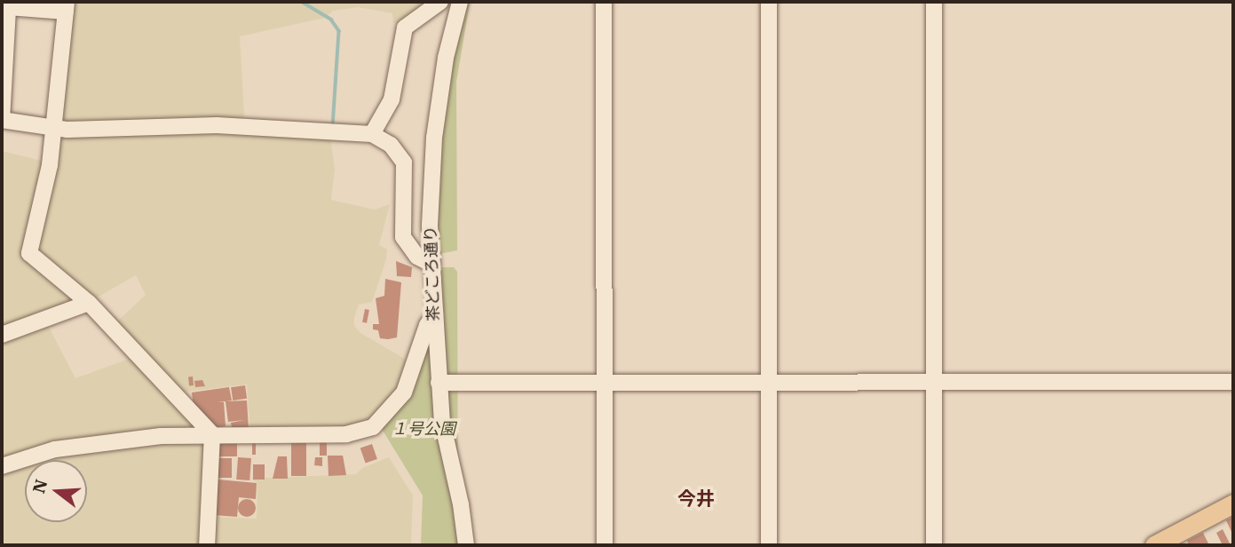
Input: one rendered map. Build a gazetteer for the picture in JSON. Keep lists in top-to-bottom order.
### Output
{
  "streets": {
    "street": ["茶どころ通り"]
  },
  "districts": ["今井"],
  "parks": ["１号公園"],
  "north": "left"
}
